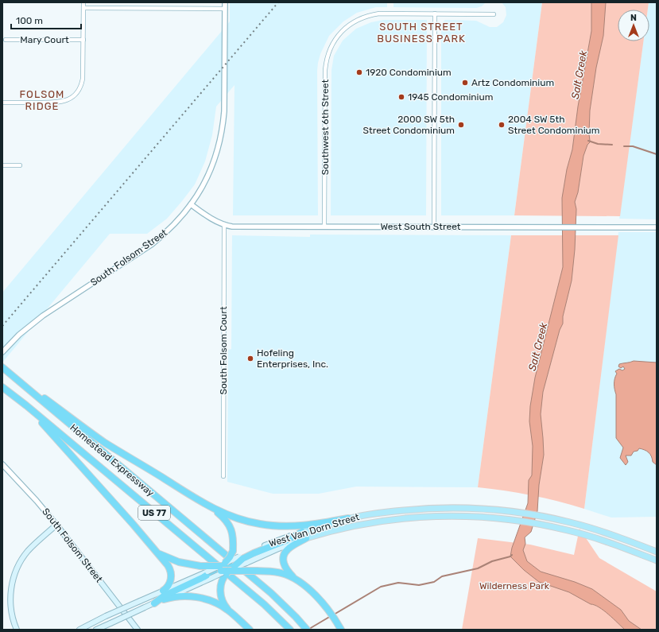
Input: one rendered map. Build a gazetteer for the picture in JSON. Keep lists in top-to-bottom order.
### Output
{
  "streets": {
    "highway": ["Homestead Expressway", "US 77"],
    "main road": ["South Folsom Street", "West Van Dorn Street"],
    "street": [
      "Mary Court",
      "Southwest 6th Street",
      "West South Street",
      "South Folsom Court"
    ]
  },
  "crossings": [
    ["Southwest 6th Street", "West South Street"],
    ["West South Street", "South Folsom Street"],
    ["West South Street", "South Folsom Court"]
  ],
  "districts": ["SOUTH STREET BUSINESS PARK", "FOLSOM RIDGE"],
  "water": ["Salt Creek"],
  "parks": ["Wilderness Park"],
  "places": [
    "1920 Condominium",
    "Artz Condominium",
    "1945 Condominium",
    "2000 SW 5th Street Condominium",
    "2004 SW 5th Street Condominium",
    "Hofeling Enterprises, Inc."
  ],
  "scale_bar": "100 m",
  "north": "top"
}
